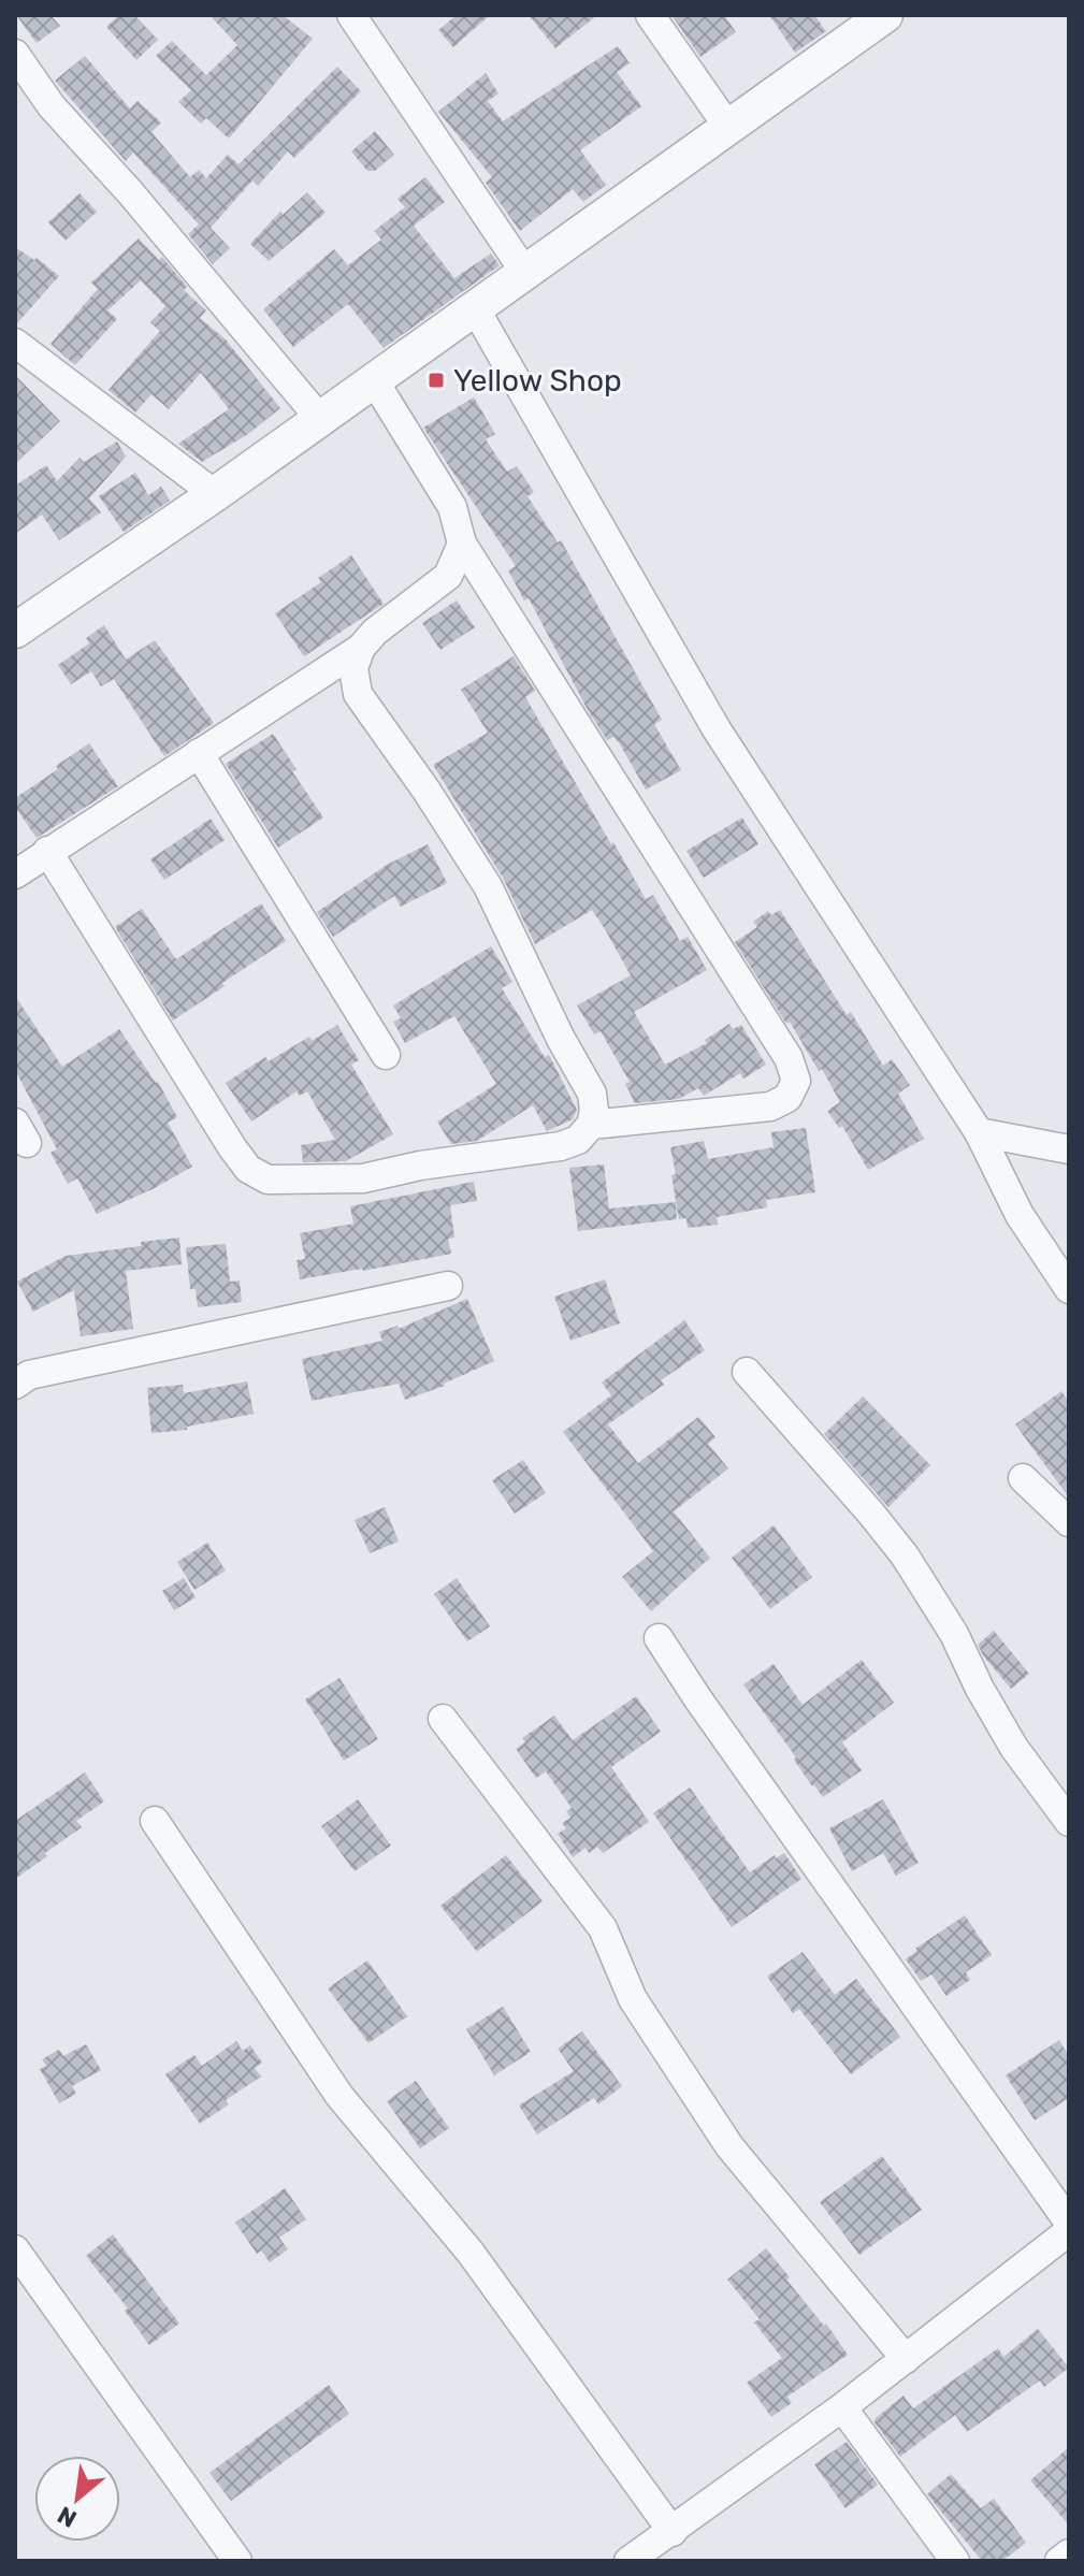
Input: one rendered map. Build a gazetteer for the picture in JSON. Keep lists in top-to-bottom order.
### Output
{
  "places": {
    "transit": ["Yellow Shop"]
  },
  "north": "bottom left"
}
